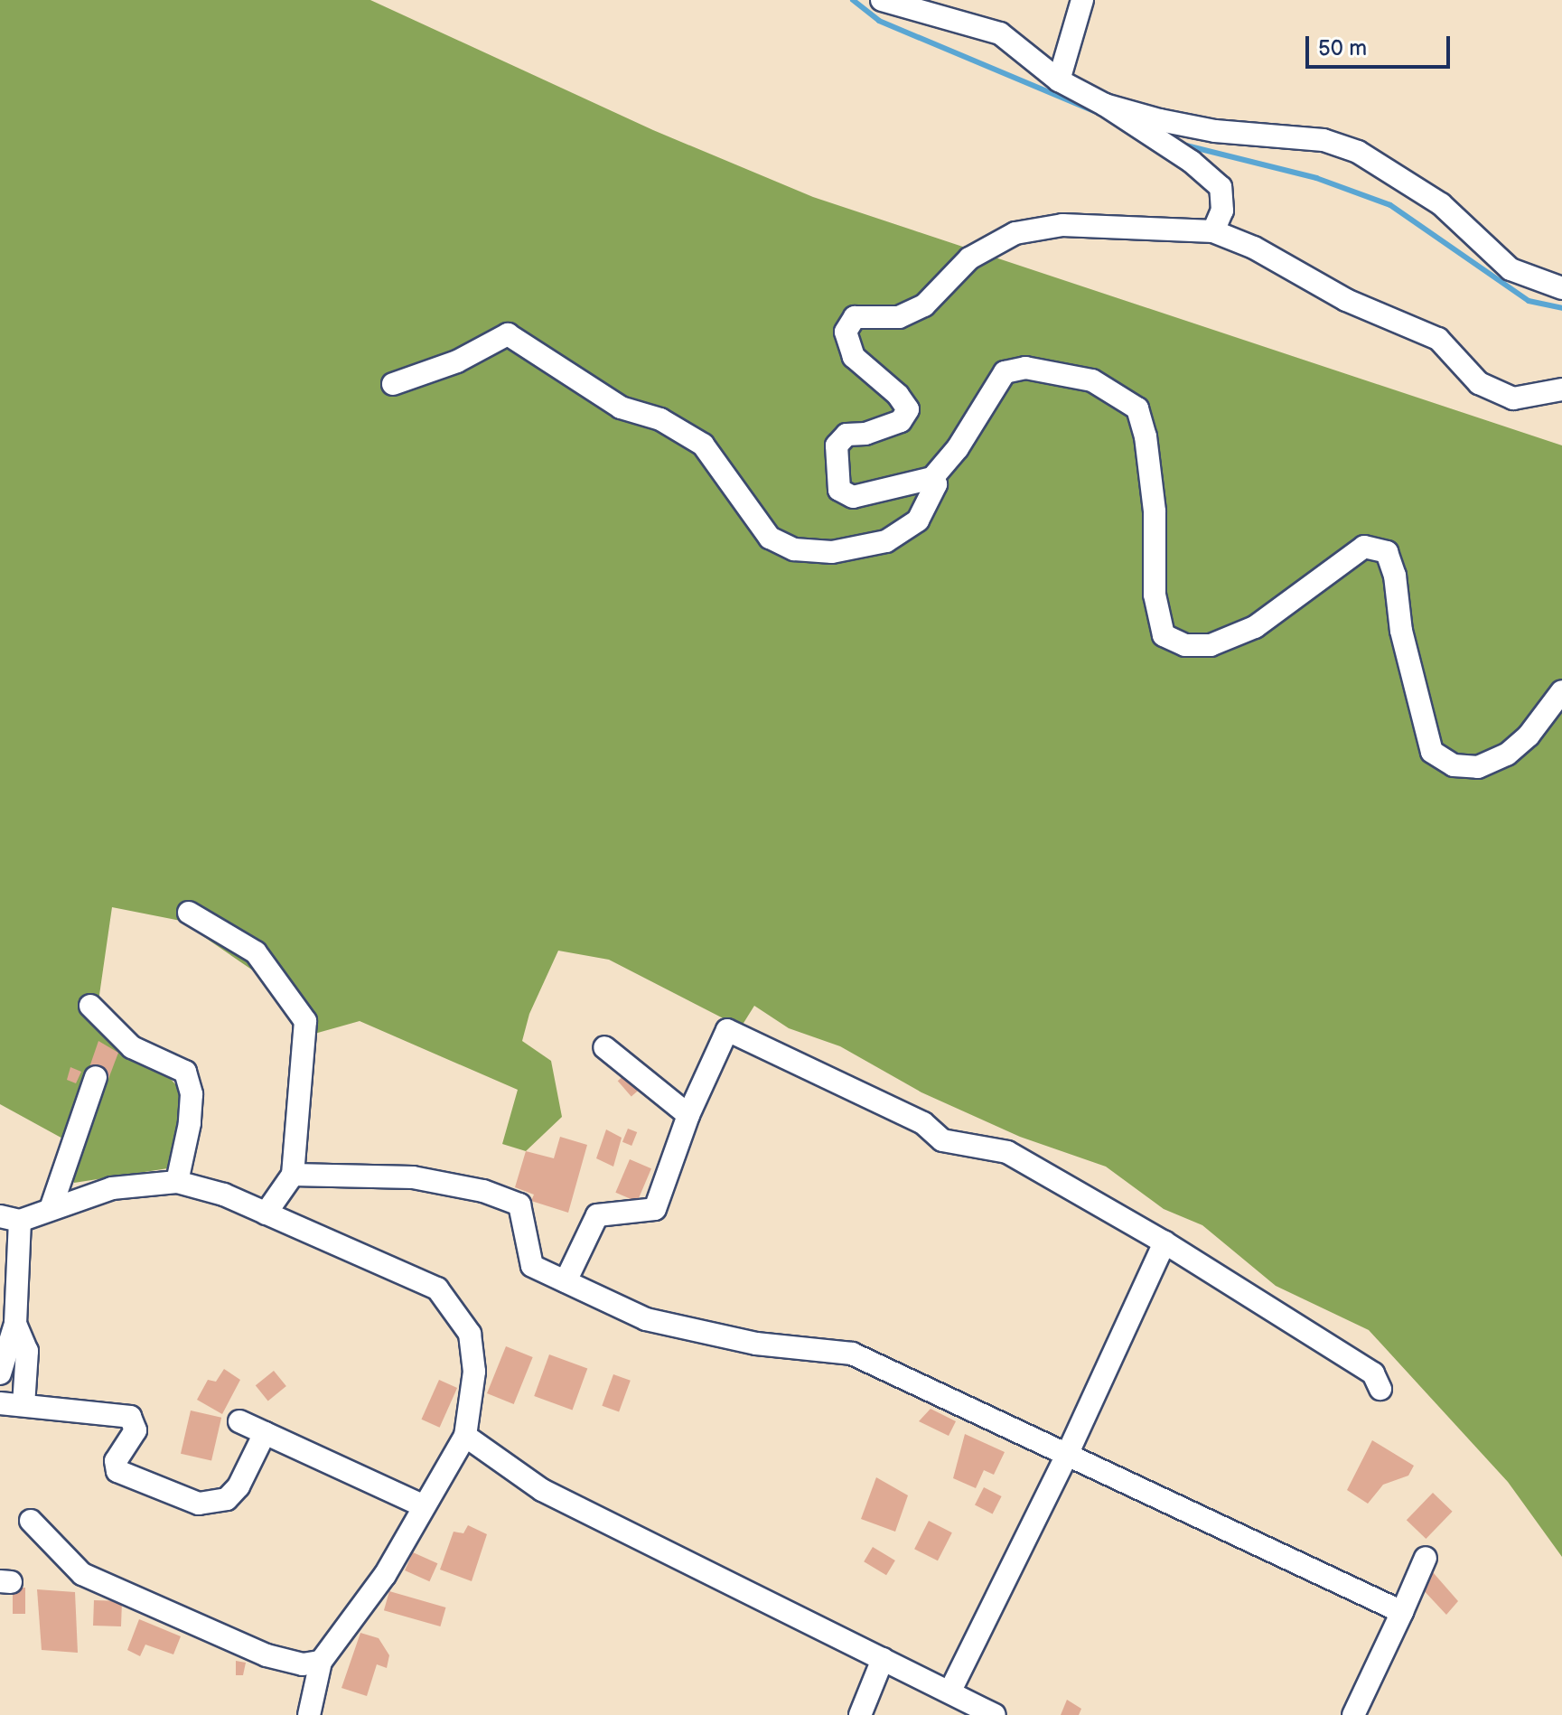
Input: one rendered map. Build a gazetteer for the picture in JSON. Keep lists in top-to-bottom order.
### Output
{
  "scale_bar": "50 m"
}
